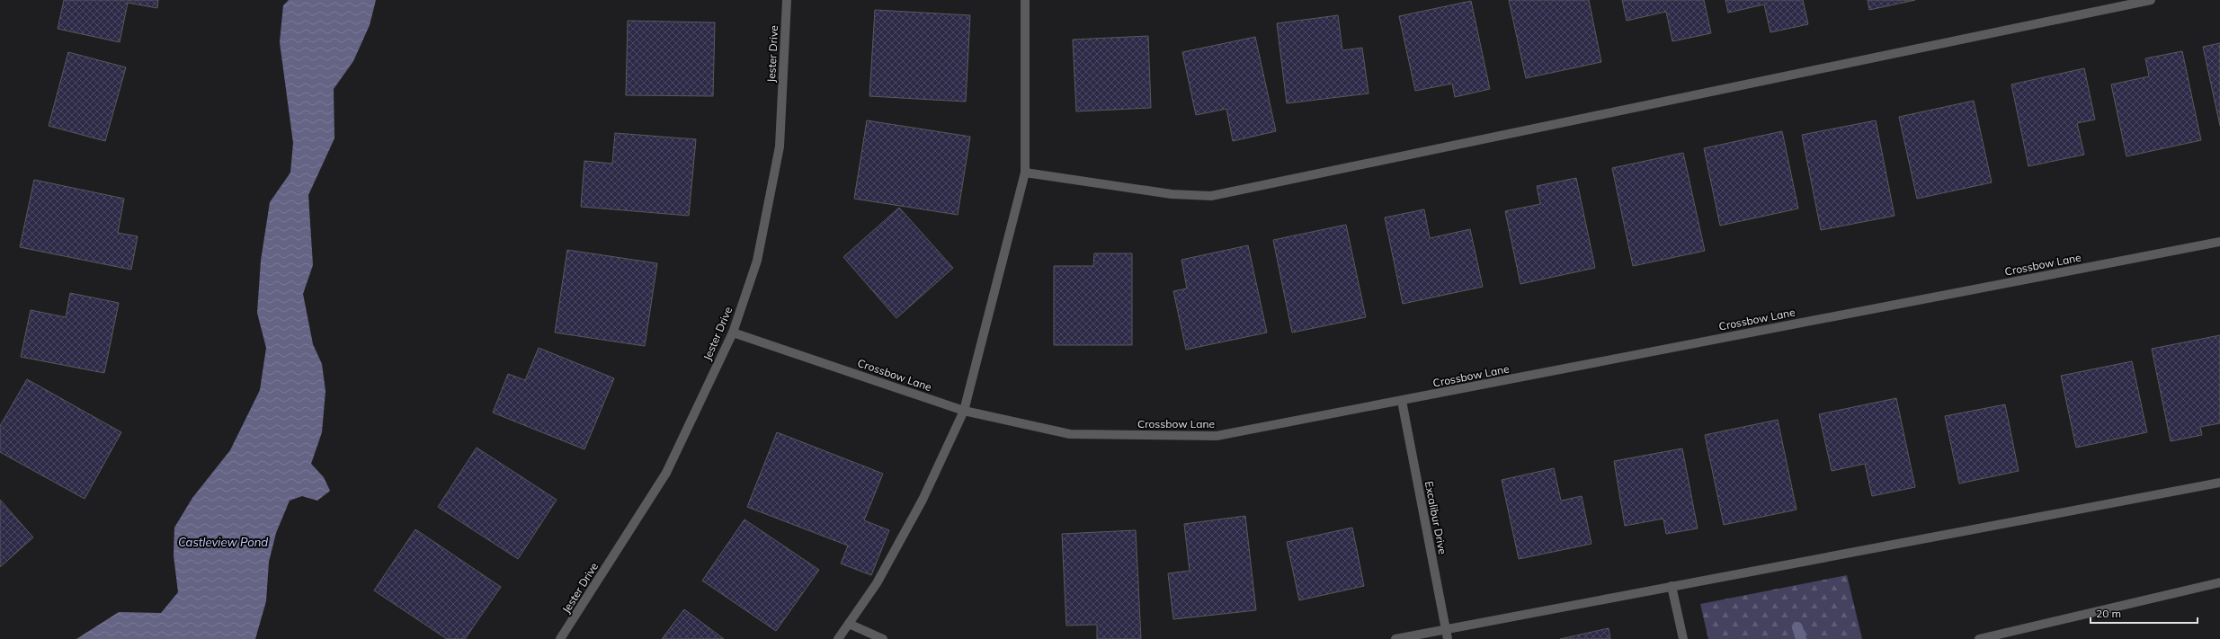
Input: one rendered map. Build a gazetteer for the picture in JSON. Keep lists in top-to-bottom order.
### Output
{
  "streets": {
    "street": ["Jester Drive", "Crossbow Lane", "Excalibur Drive"]
  },
  "crossings": [
    ["Jester Drive", "Crossbow Lane"],
    ["Crossbow Lane", "Excalibur Drive"]
  ],
  "water": ["Castleview Pond"],
  "scale_bar": "20 m"
}
